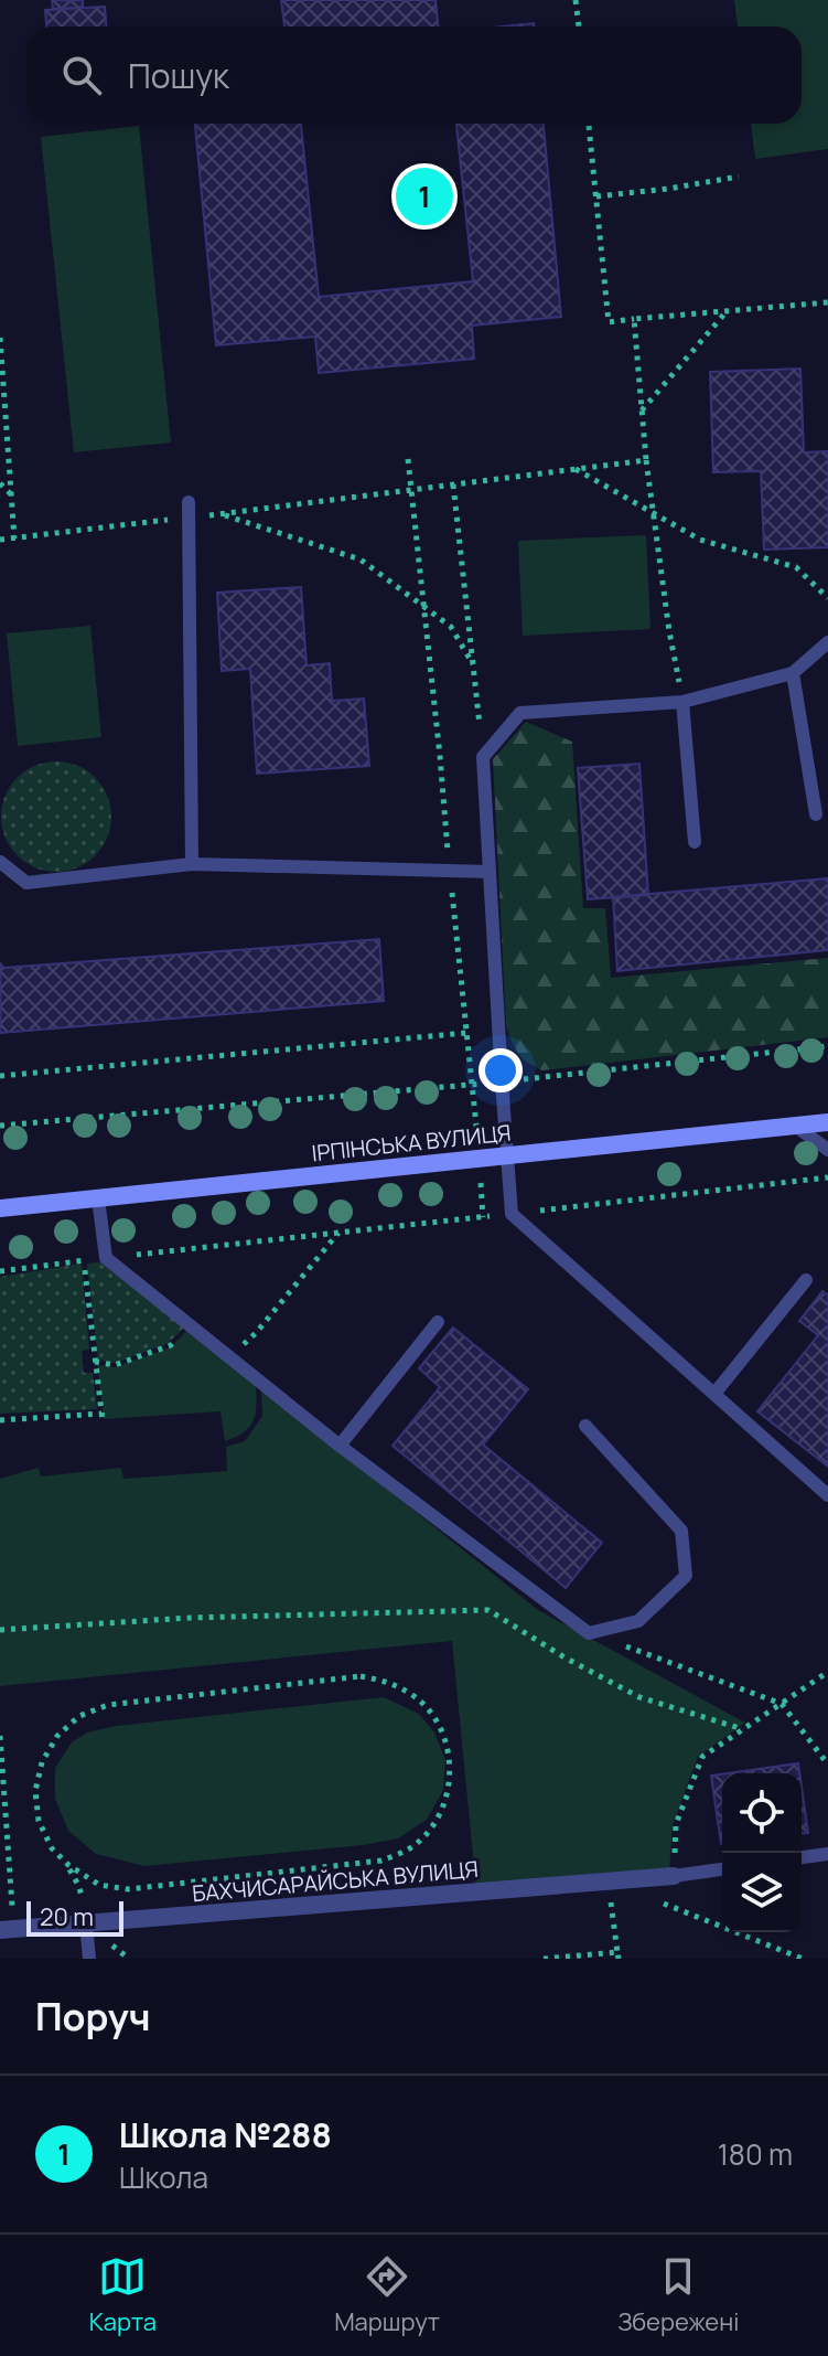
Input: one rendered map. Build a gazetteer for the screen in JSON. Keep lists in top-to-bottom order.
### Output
{
  "streets": {
    "street": ["ІРПІНСЬКА ВУЛИЦЯ", "БАХЧИСАРАЙСЬКА ВУЛИЦЯ"]
  },
  "scale_bar": "20 m",
  "page": {
    "search": "Пошук",
    "pins": "1",
    "scale": "20 m",
    "heading": "Поруч",
    "list": [
      {
        "mark": "1",
        "name": "Школа №288",
        "note": "Школа",
        "value": "180 m"
      }
    ],
    "nav": ["Карта", "Маршрут", "Збережені"]
  }
}
